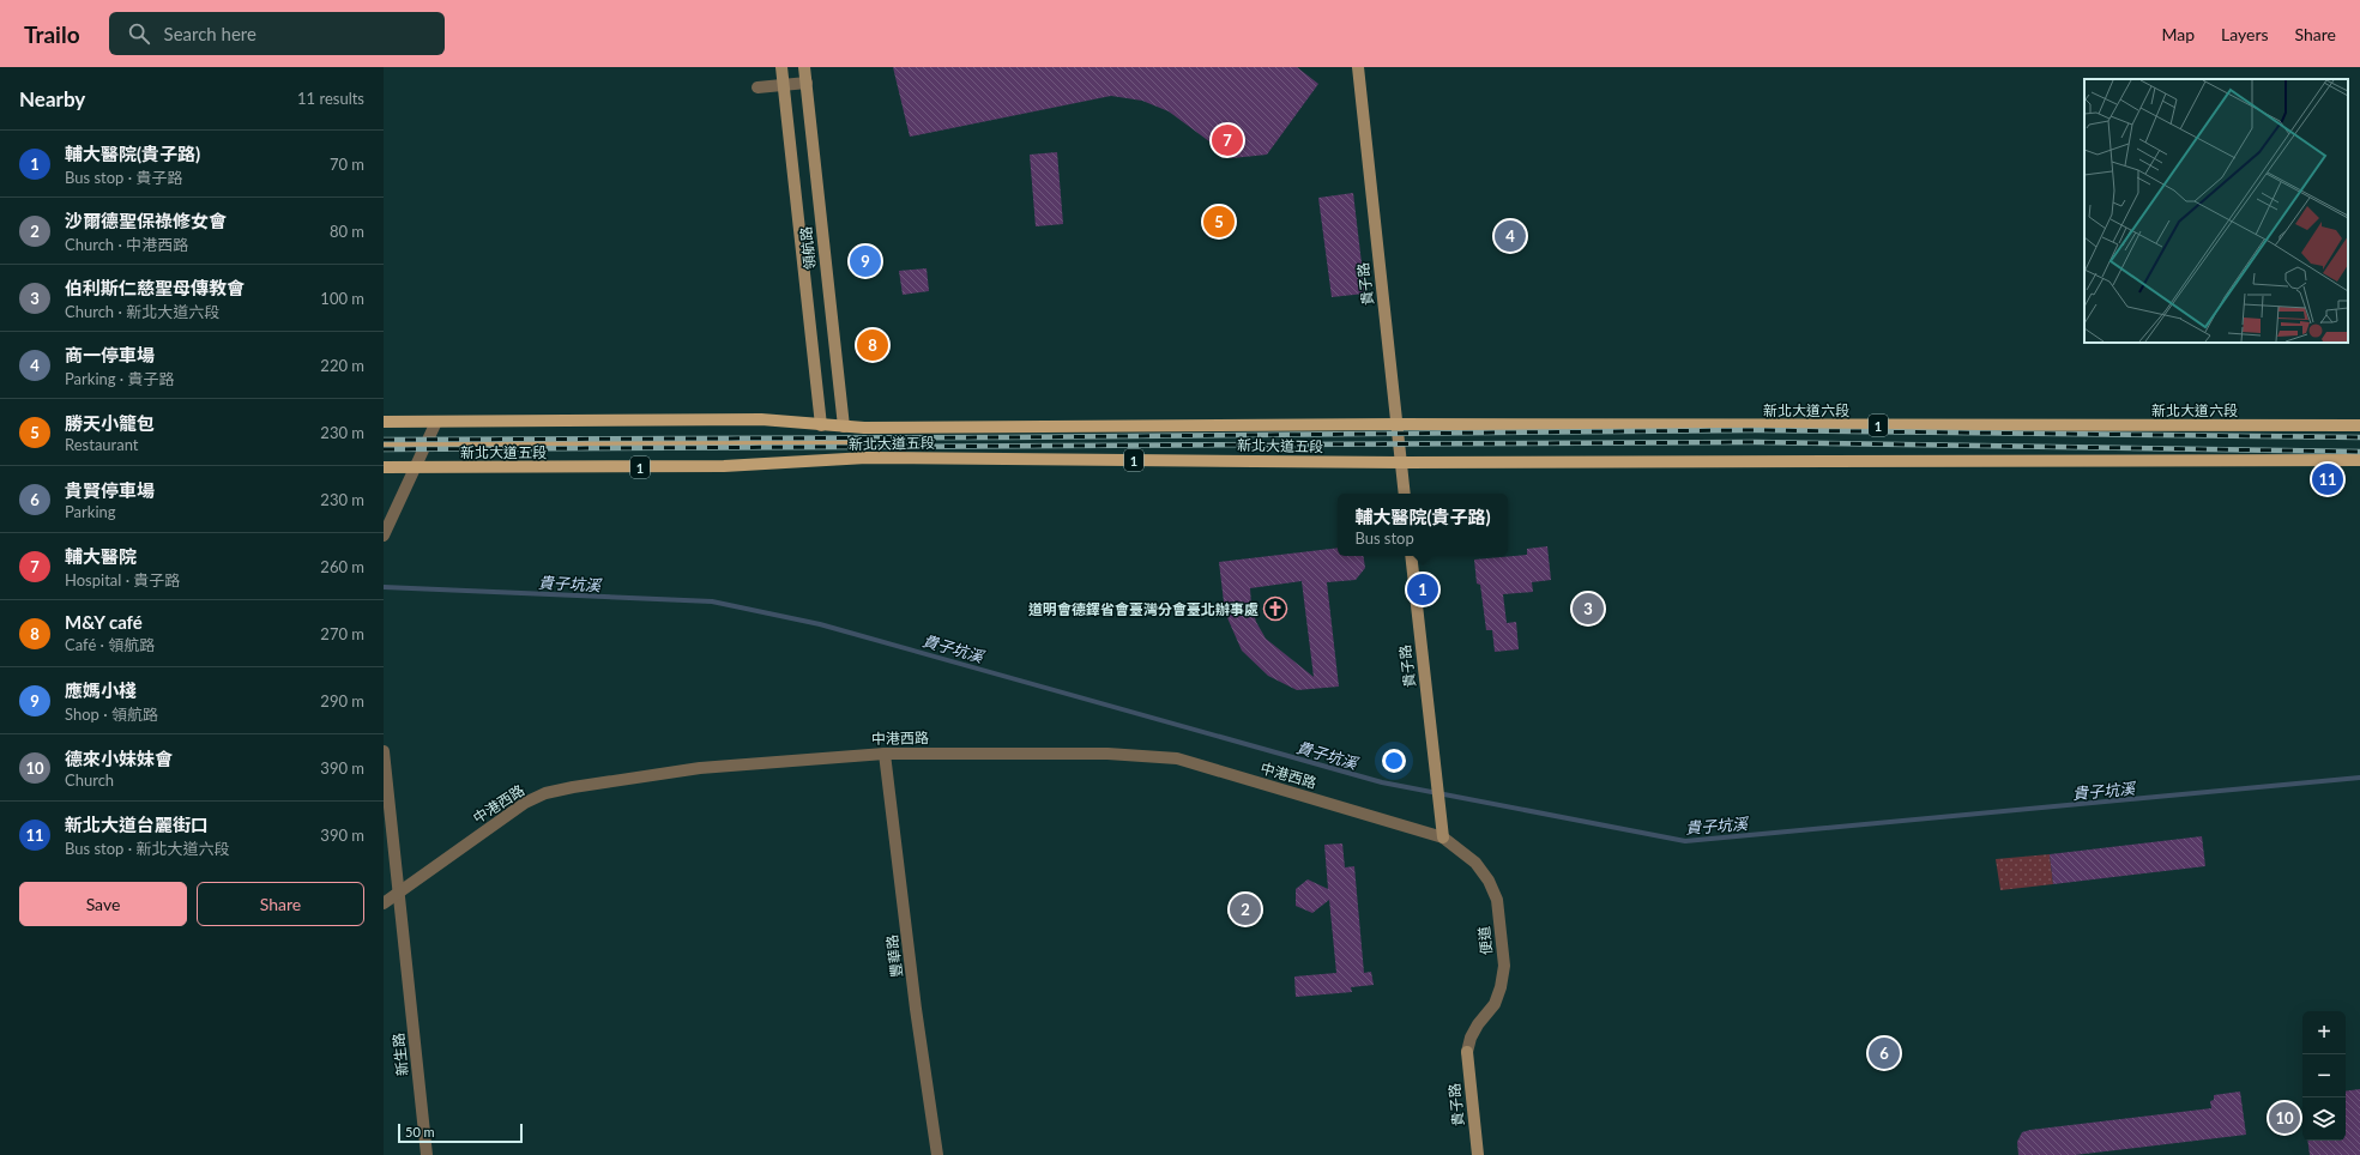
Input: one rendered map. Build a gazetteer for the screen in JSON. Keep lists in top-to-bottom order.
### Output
{
  "streets": {
    "main road": ["新北大道六段", "1", "新北大道五段"],
    "street": [
      "領航路",
      "貴子路",
      "中港西路",
      "便道",
      "豐華路",
      "新生路"
    ]
  },
  "crossings": [
    ["領航路", "新北大道五段"],
    ["貴子路", "新北大道六段"],
    ["貴子路", "1"],
    ["貴子路", "新北大道五段"],
    ["貴子路", "中港西路"],
    ["貴子路", "便道"],
    ["新北大道六段", "新北大道五段"],
    ["1", "新北大道五段"],
    ["中港西路", "便道"],
    ["中港西路", "豐華路"],
    ["中港西路", "新生路"]
  ],
  "water": ["貴子坑溪"],
  "places": {
    "church": ["道明會德鐸省會臺灣分會臺北辦事處"]
  },
  "scale_bar": "50 m",
  "page": {
    "header": "Trailo",
    "search": "Search here",
    "nav": ["Map", "Layers", "Share"],
    "heading": ["Nearby", "11 results"],
    "pins": [
      "7",
      "5",
      "4",
      "9",
      "8",
      "11",
      "1",
      "3",
      "2",
      "6",
      "10"
    ],
    "list": [
      {
        "mark": "1",
        "name": "輔大醫院(貴子路)",
        "note": "Bus stop · 貴子路",
        "value": "70 m"
      },
      {
        "mark": "2",
        "name": "沙爾德聖保祿修女會",
        "note": "Church · 中港西路",
        "value": "80 m"
      },
      {
        "mark": "3",
        "name": "伯利斯仁慈聖母傳教會",
        "note": "Church · 新北大道六段",
        "value": "100 m"
      },
      {
        "mark": "4",
        "name": "商一停車場",
        "note": "Parking · 貴子路",
        "value": "220 m"
      },
      {
        "mark": "5",
        "name": "勝天小籠包",
        "note": "Restaurant",
        "value": "230 m"
      },
      {
        "mark": "6",
        "name": "貴賢停車場",
        "note": "Parking",
        "value": "230 m"
      },
      {
        "mark": "7",
        "name": "輔大醫院",
        "note": "Hospital · 貴子路",
        "value": "260 m"
      },
      {
        "mark": "8",
        "name": "M&Y café",
        "note": "Café · 領航路",
        "value": "270 m"
      },
      {
        "mark": "9",
        "name": "應媽小棧",
        "note": "Shop · 領航路",
        "value": "290 m"
      },
      {
        "mark": "10",
        "name": "德來小妹妹會",
        "note": "Church",
        "value": "390 m"
      },
      {
        "mark": "11",
        "name": "新北大道台麗街口",
        "note": "Bus stop · 新北大道六段",
        "value": "390 m"
      }
    ],
    "popup": ["輔大醫院(貴子路)", "Bus stop"],
    "buttons": ["Save", "Share"],
    "map_buttons": ["+", "−"],
    "scale": "50 m"
  }
}
